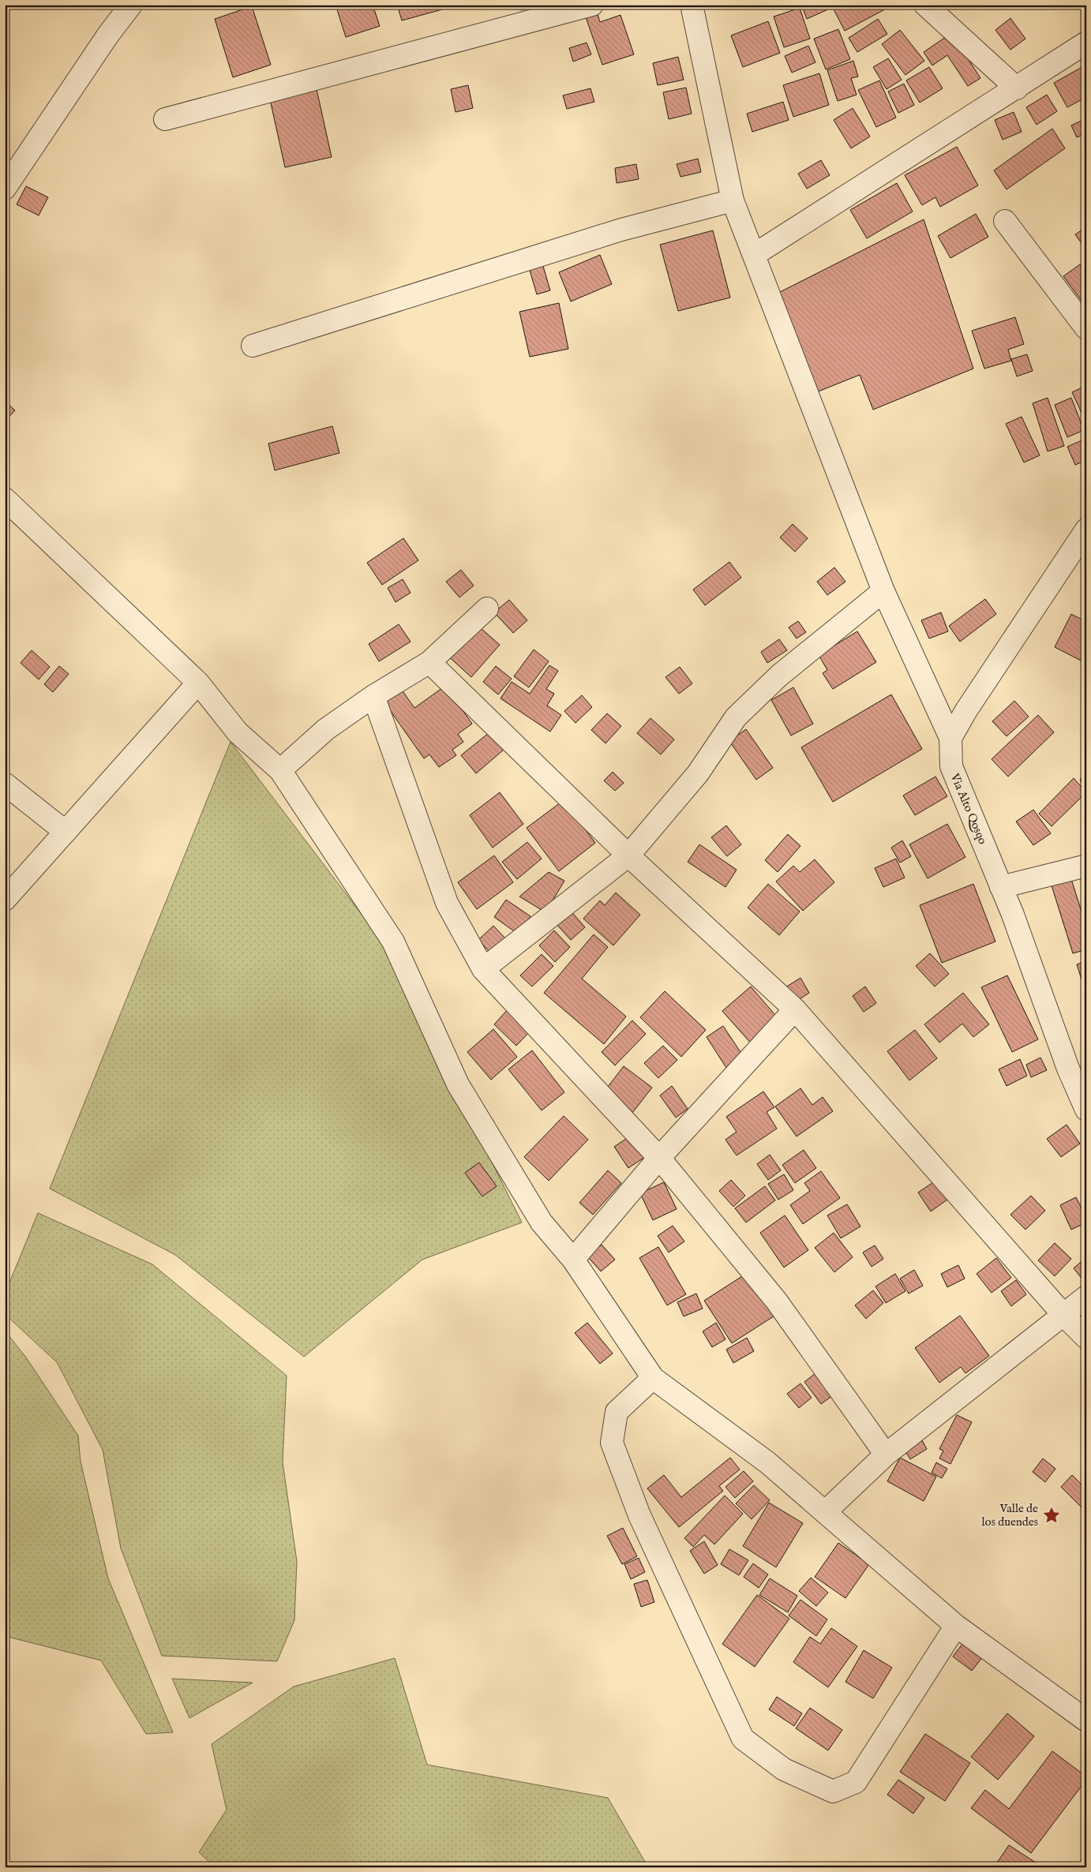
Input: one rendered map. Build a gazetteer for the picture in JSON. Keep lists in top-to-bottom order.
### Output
{
  "streets": {
    "street": ["Via Alto Qosqo"]
  },
  "places": {
    "place": ["Valle de los duendes"]
  }
}
